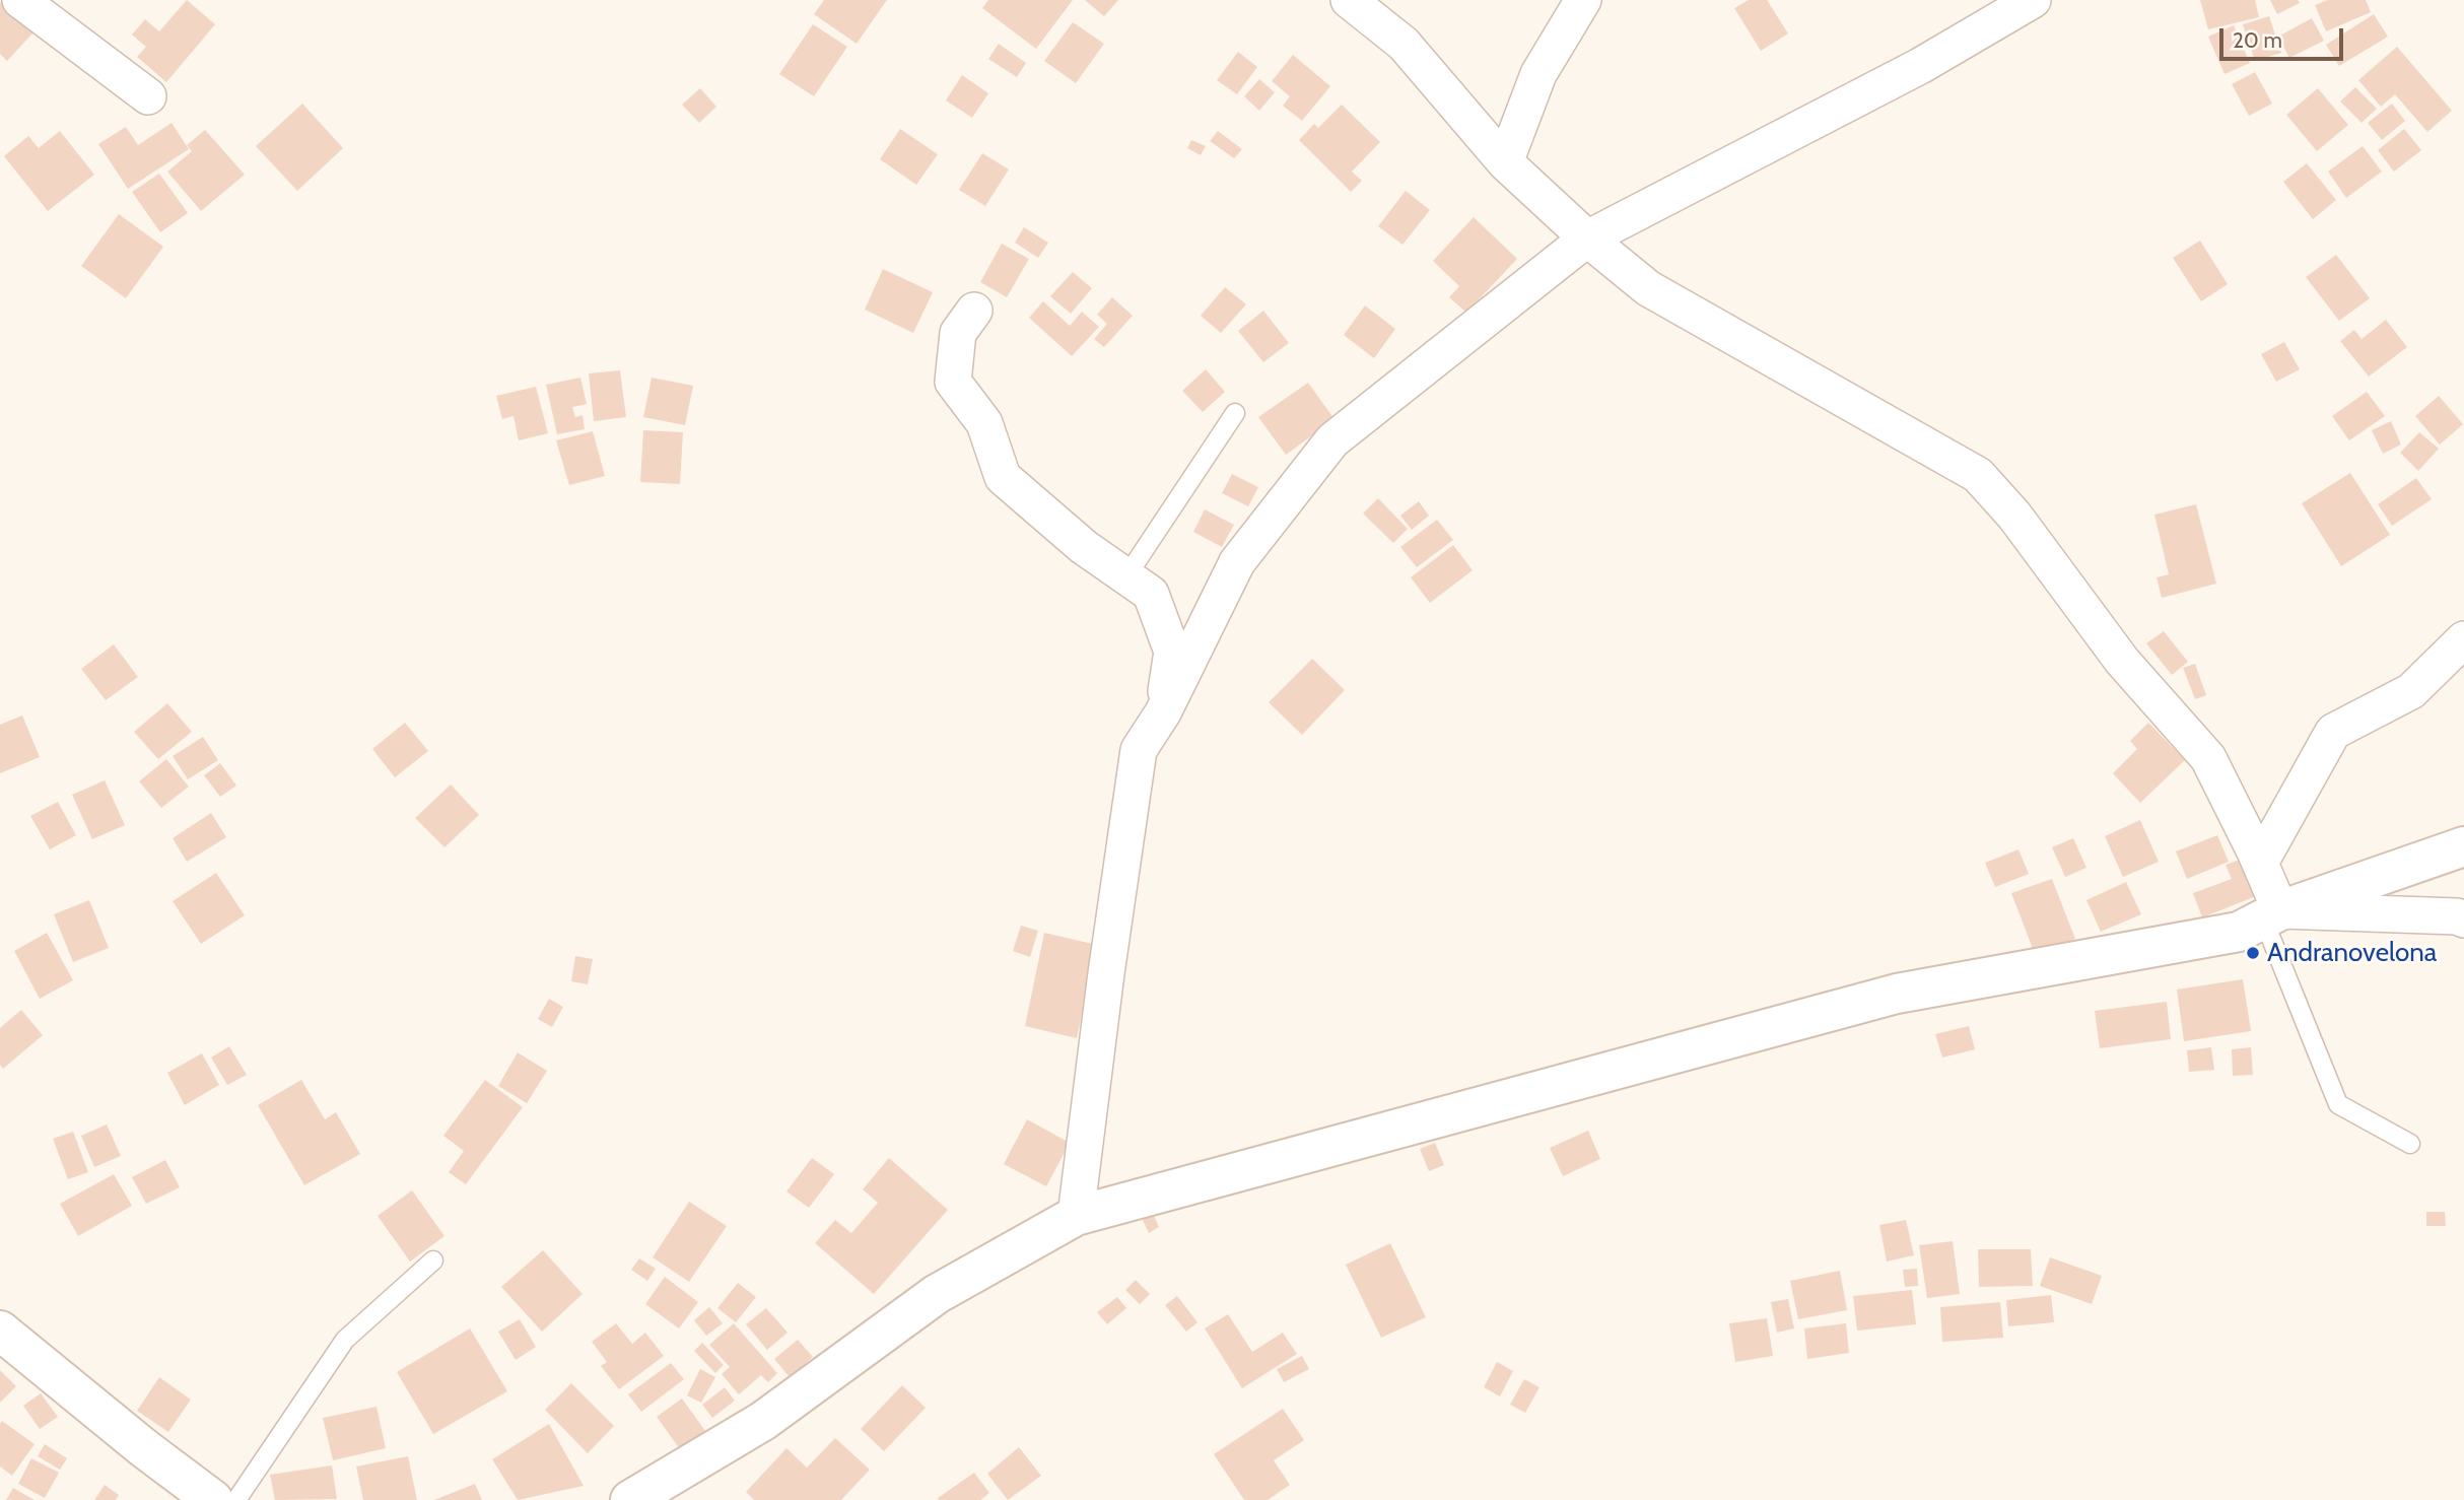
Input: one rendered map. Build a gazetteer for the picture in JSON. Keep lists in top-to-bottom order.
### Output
{
  "places": ["Andranovelona"],
  "scale_bar": "20 m"
}
